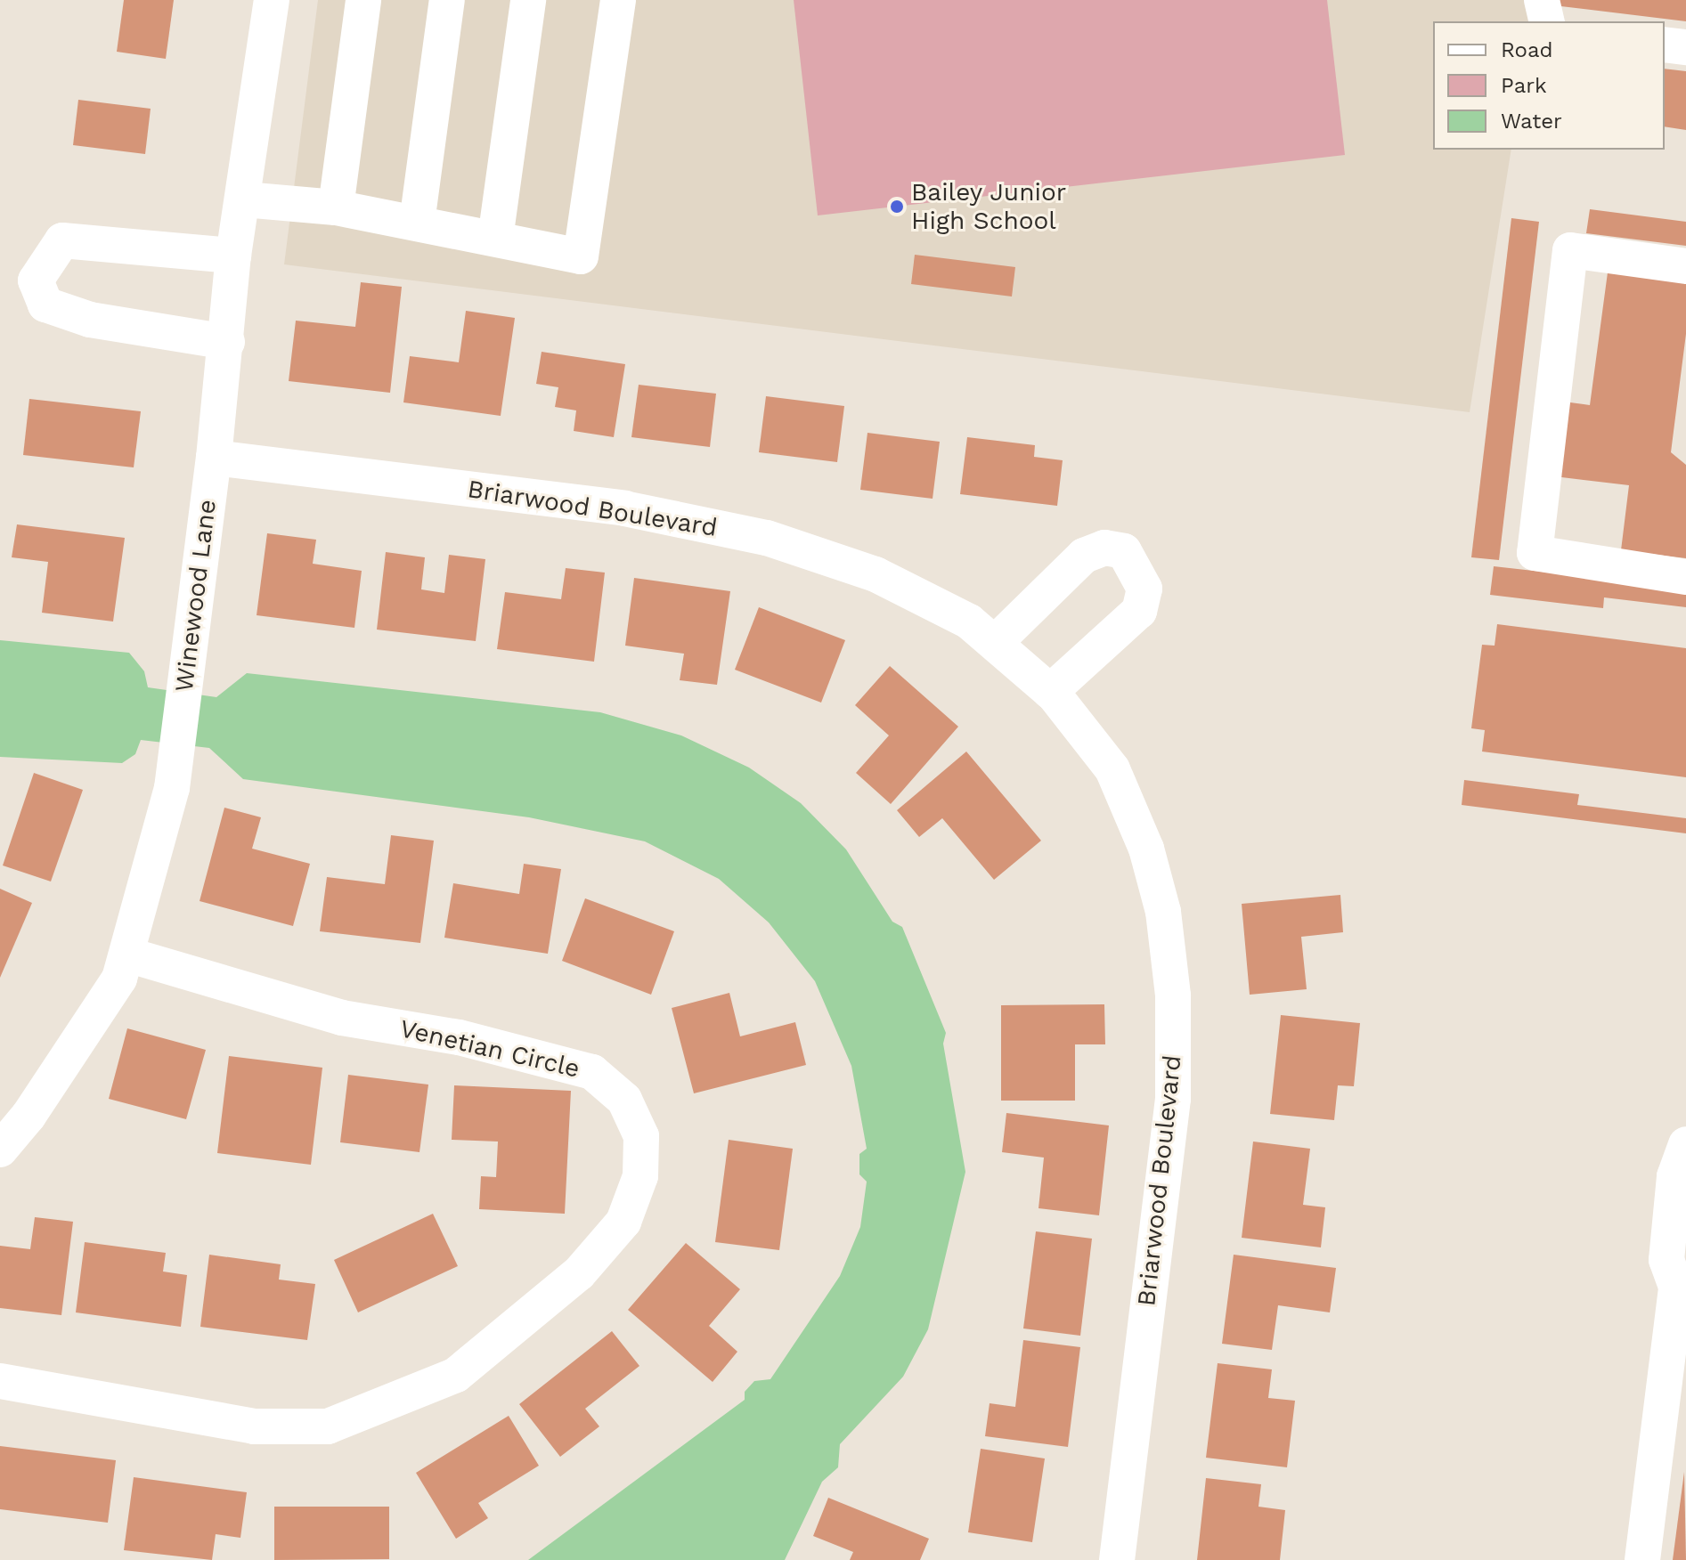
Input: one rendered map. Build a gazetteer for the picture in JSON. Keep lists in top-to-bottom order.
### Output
{
  "streets": {
    "street": ["Briarwood Boulevard", "Winewood Lane", "Venetian Circle"]
  },
  "crossings": [
    ["Briarwood Boulevard", "Winewood Lane"],
    ["Winewood Lane", "Venetian Circle"]
  ],
  "places": ["Bailey Junior High School"],
  "legend": ["Road", "Park", "Water"]
}
